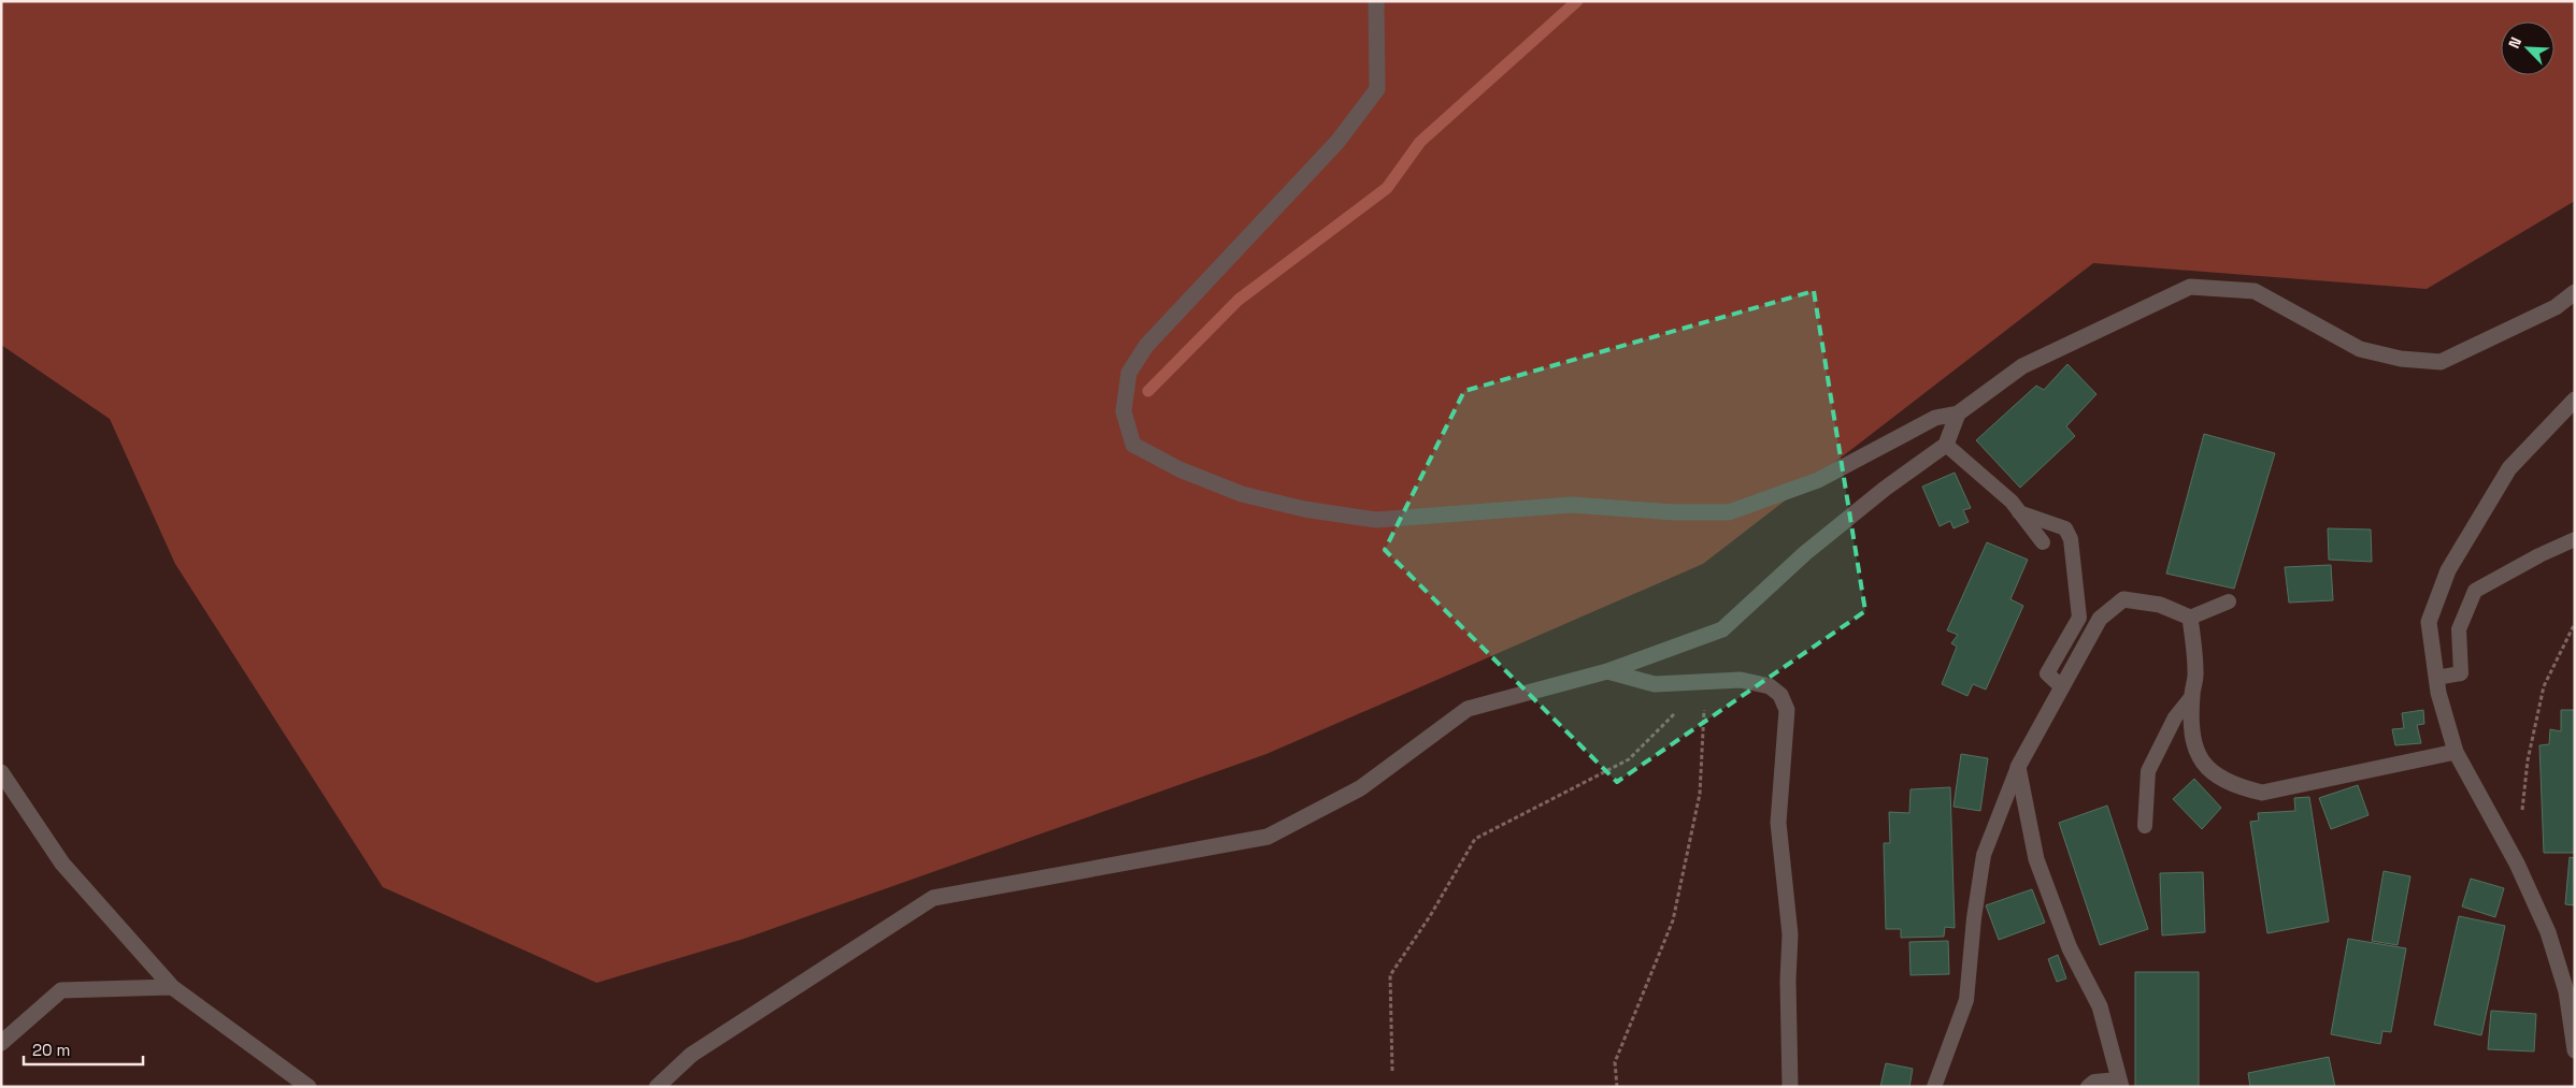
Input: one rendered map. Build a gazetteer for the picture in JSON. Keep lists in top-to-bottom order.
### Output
{
  "scale_bar": "20 m",
  "north": "top left"
}
